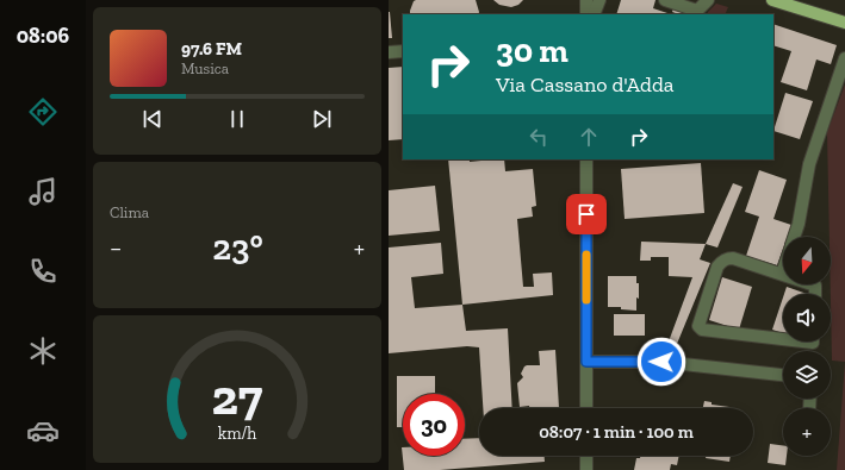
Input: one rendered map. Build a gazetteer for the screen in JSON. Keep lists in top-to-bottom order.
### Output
{
  "north": "bottom",
  "page": {
    "tabs": "08:06",
    "turn": ["30 m", "Via Cassano d'Adda"],
    "song": ["97.6 FM", "Musica"],
    "tile": "Clima",
    "heat": ["−", "23°", "+"],
    "map_buttons": "+",
    "limit": "30",
    "trip": "08:07 · 1 min · 100 m",
    "gauge": ["27", "km/h"]
  }
}
